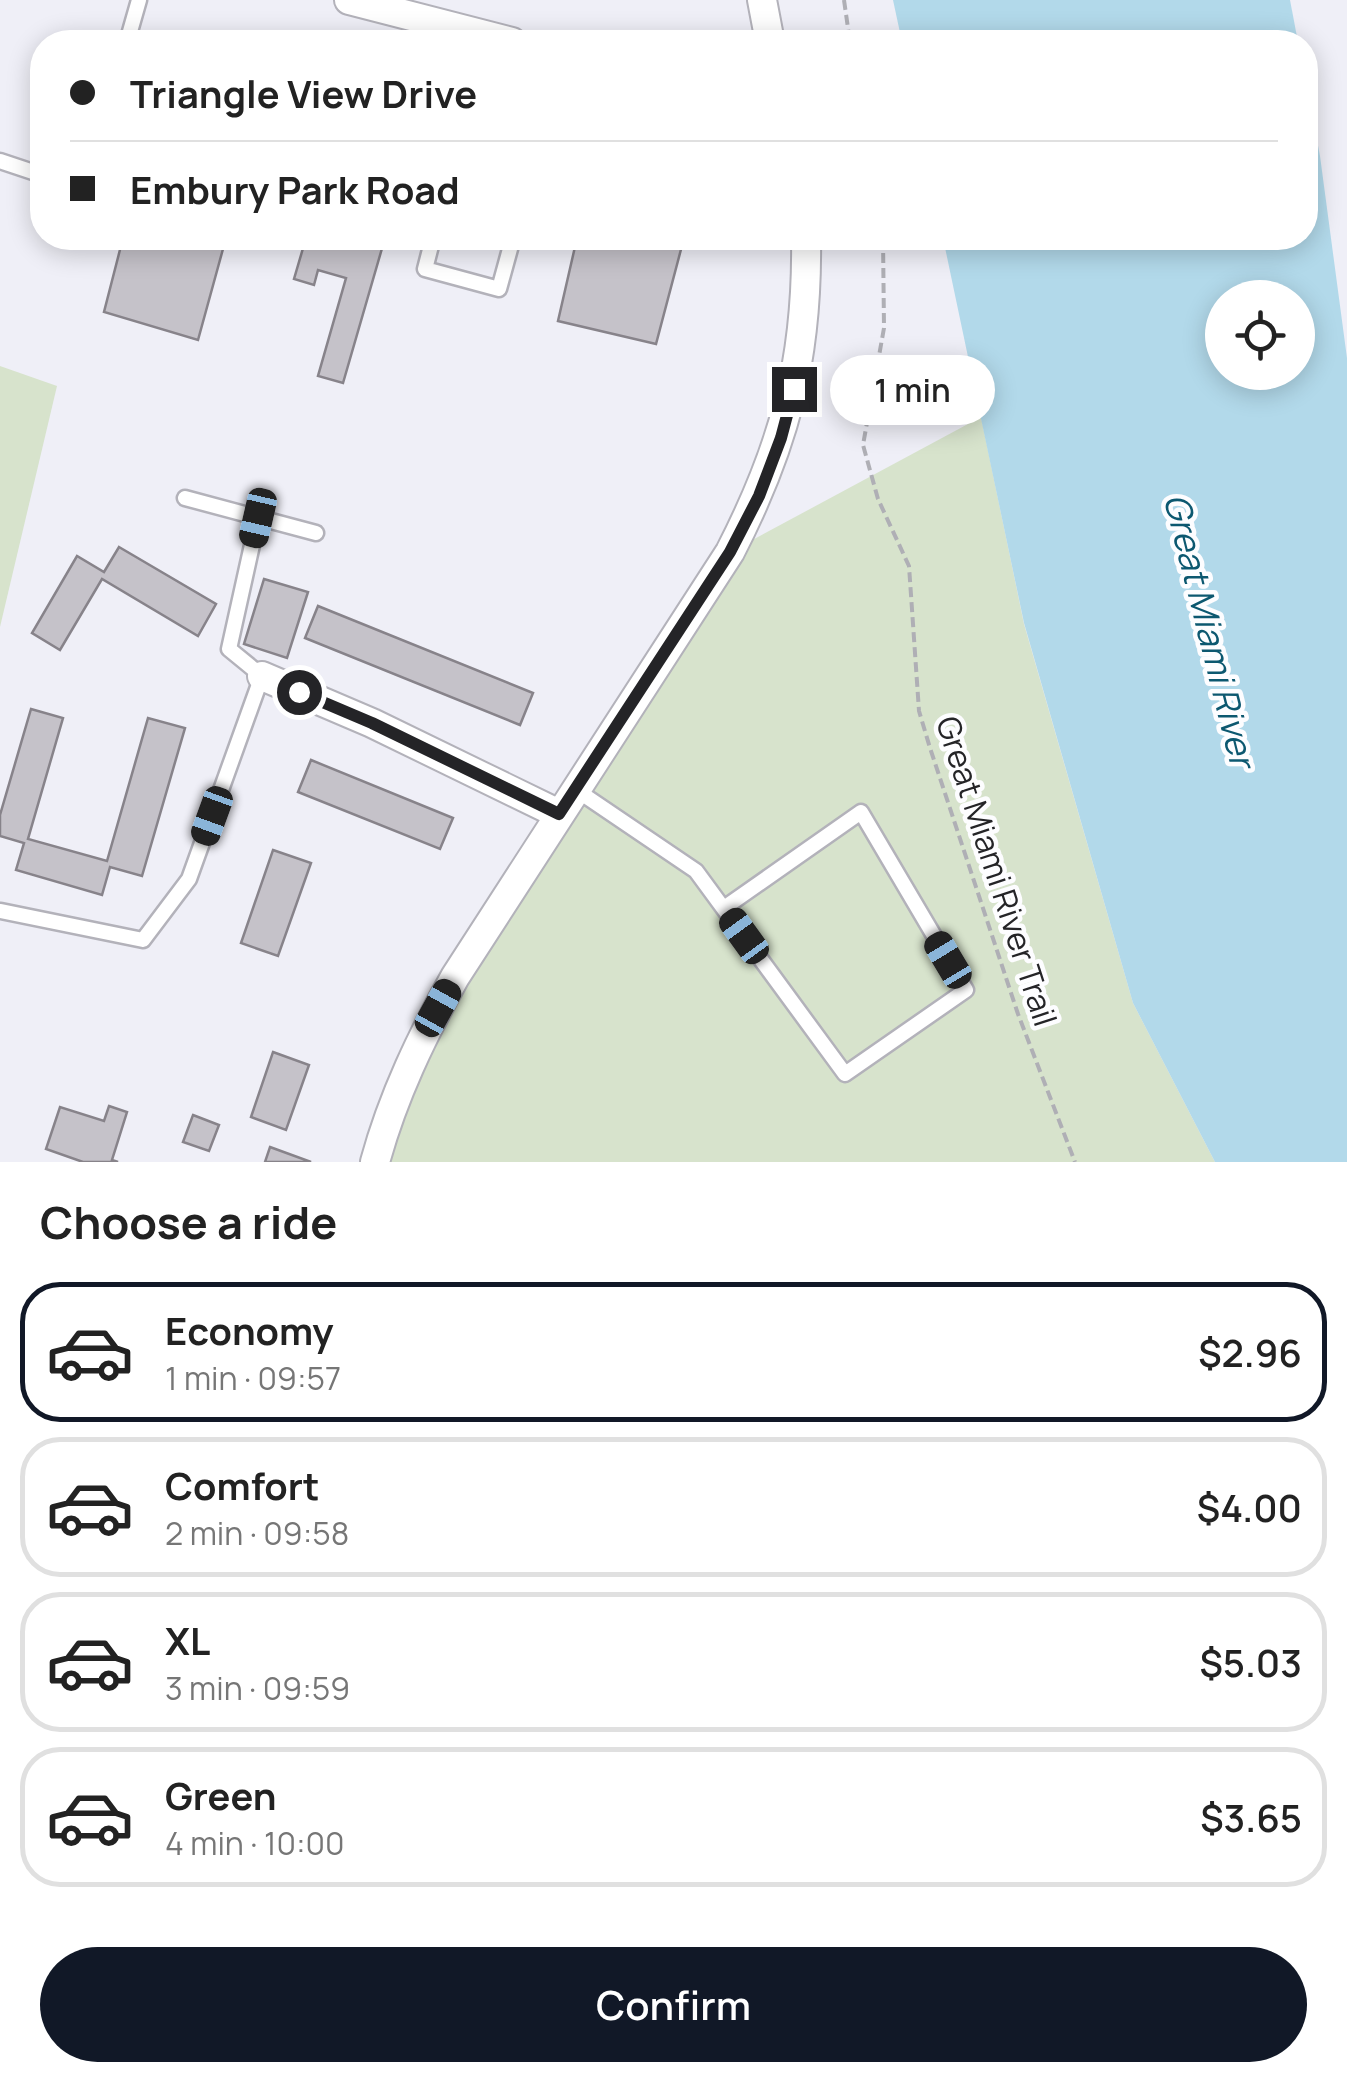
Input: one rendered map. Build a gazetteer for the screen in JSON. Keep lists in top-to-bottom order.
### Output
{
  "streets": {
    "path": ["Great Miami River Trail"]
  },
  "water": ["Great Miami River"],
  "page": {
    "banner": ["Triangle View Drive", "Embury Park Road"],
    "bubble": "1 min",
    "heading": "Choose a ride",
    "list": [
      {
        "name": "Economy",
        "note": "1 min · 09:57",
        "value": "$2.96"
      },
      {
        "name": "Comfort",
        "note": "2 min · 09:58",
        "value": "$4.00"
      },
      {
        "name": "XL",
        "note": "3 min · 09:59",
        "value": "$5.03"
      },
      {
        "name": "Green",
        "note": "4 min · 10:00",
        "value": "$3.65"
      }
    ],
    "buttons": "Confirm"
  }
}
